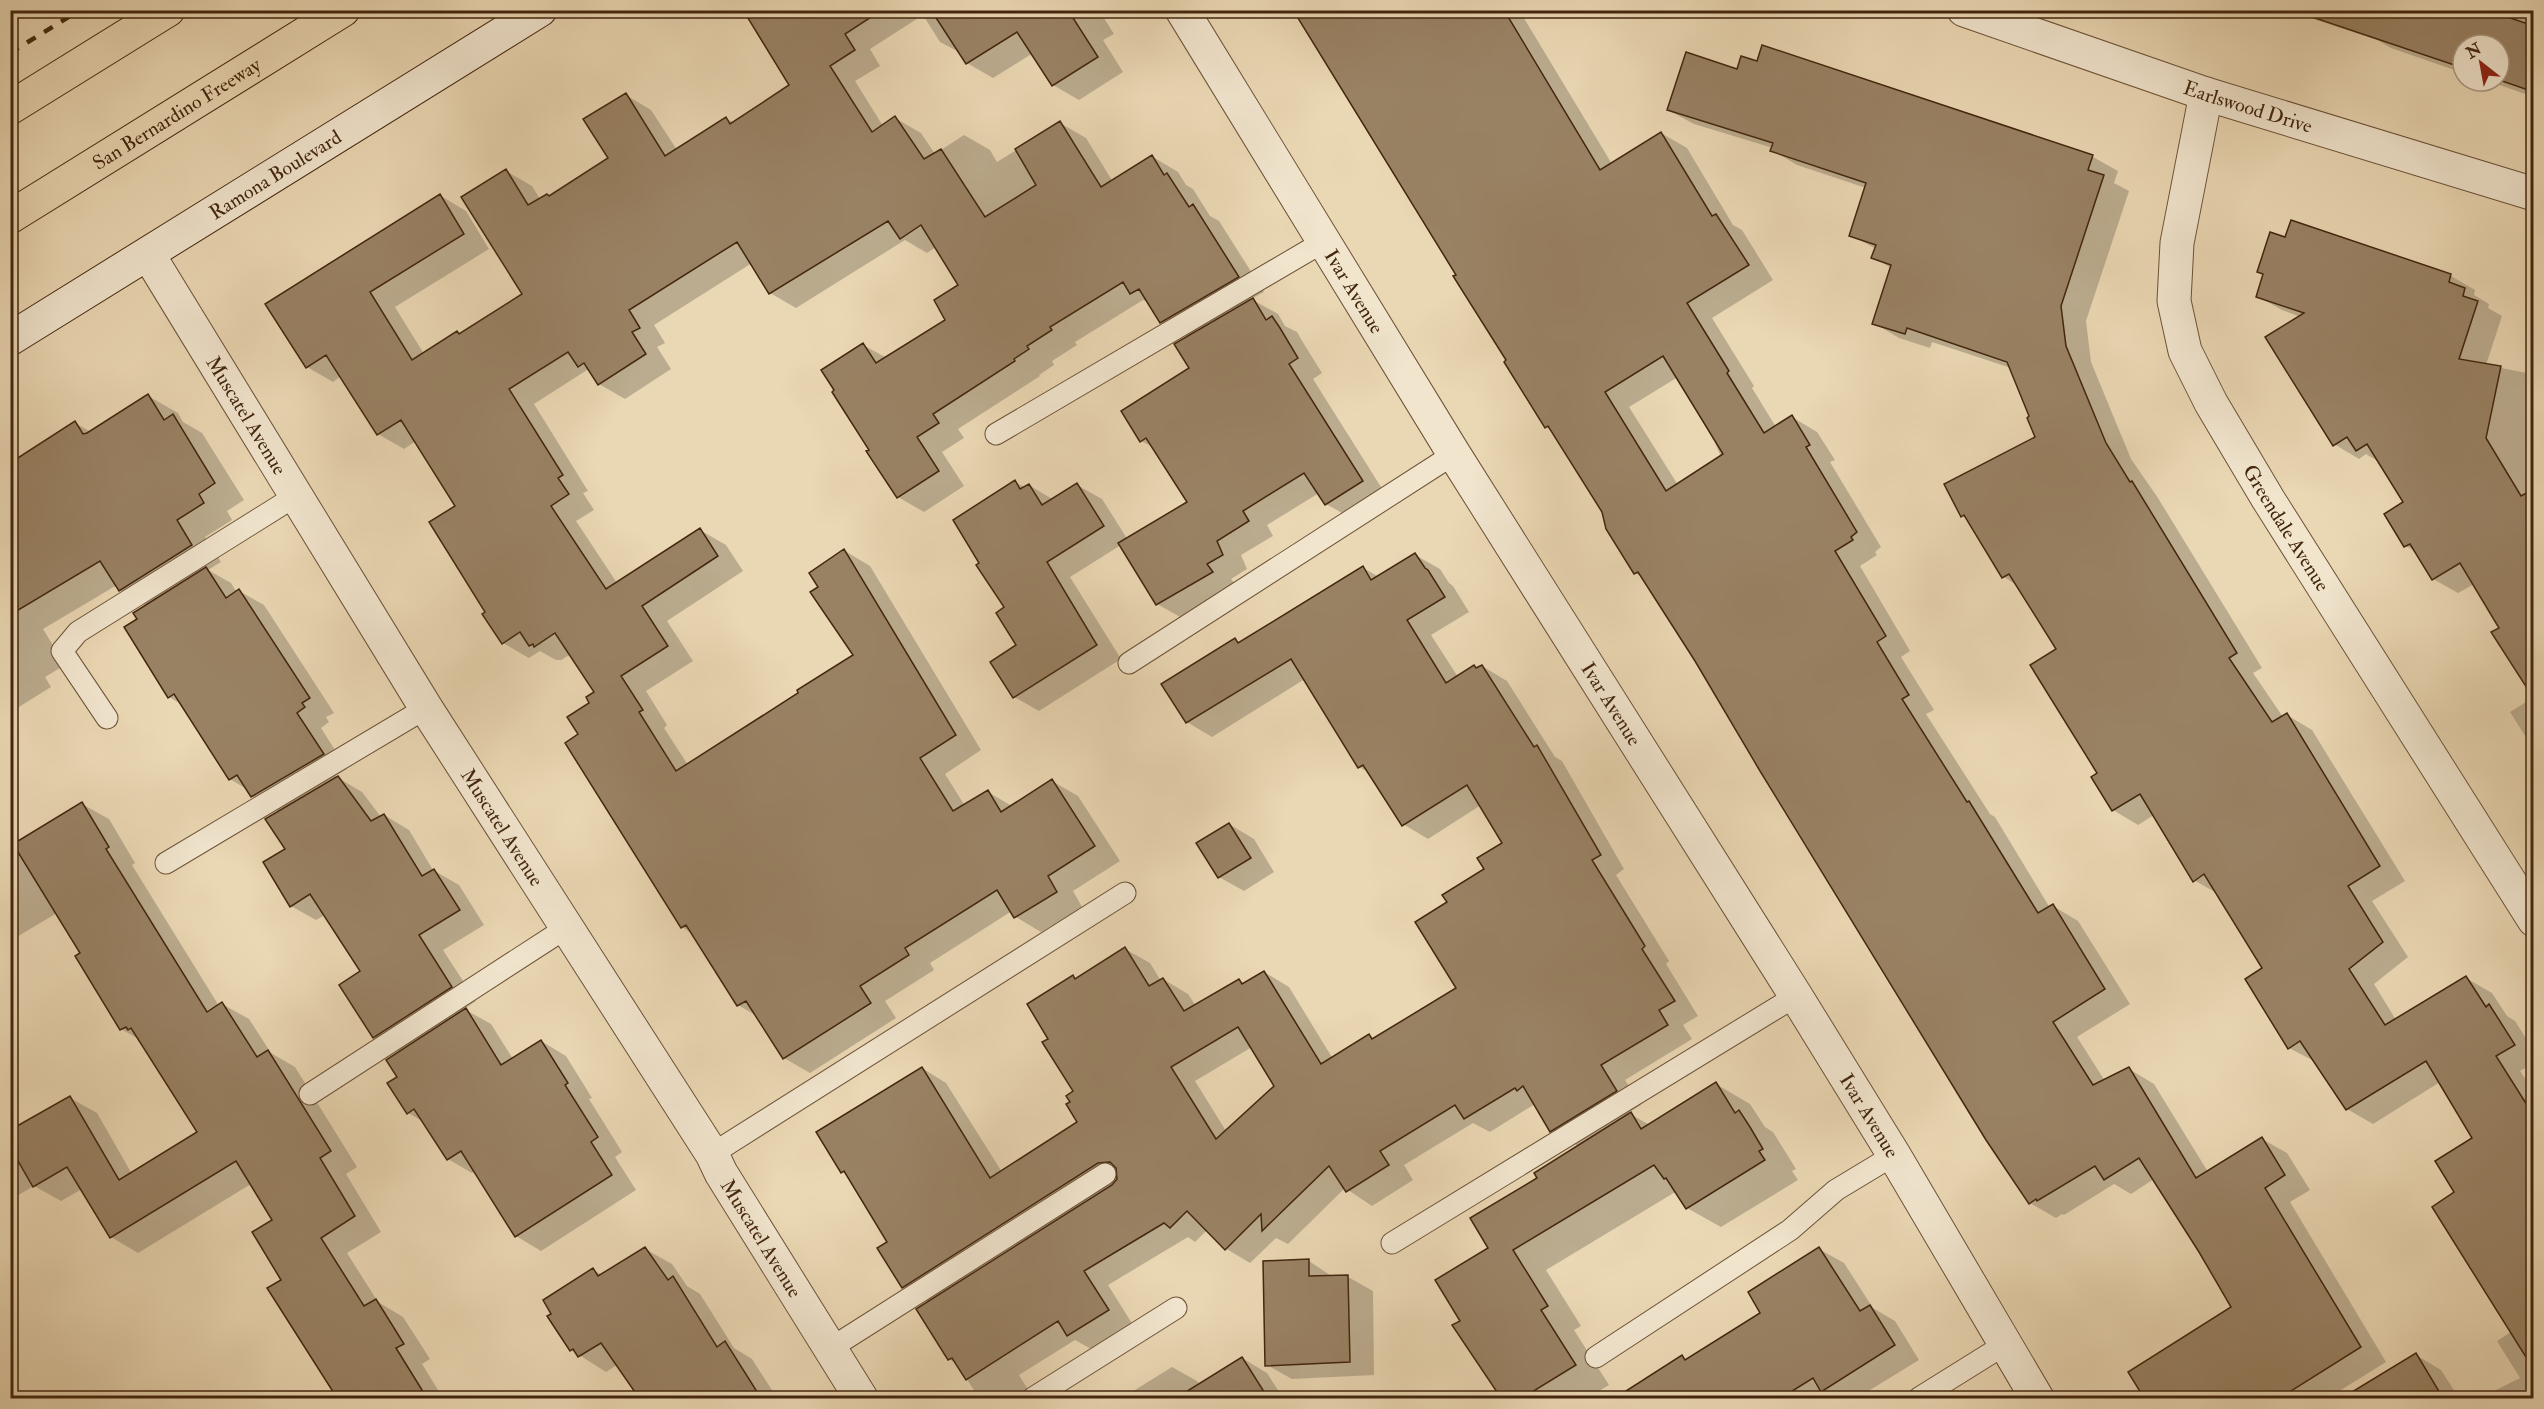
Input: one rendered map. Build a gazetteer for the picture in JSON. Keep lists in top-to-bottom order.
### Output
{
  "streets": {
    "highway": ["San Bernardino Freeway"],
    "street": [
      "Earlswood Drive",
      "Ramona Boulevard",
      "Ivar Avenue",
      "Muscatel Avenue",
      "Greendale Avenue"
    ]
  },
  "crossings": [
    ["Earlswood Drive", "Greendale Avenue"],
    ["Ramona Boulevard", "Muscatel Avenue"]
  ],
  "north": "top left"
}
